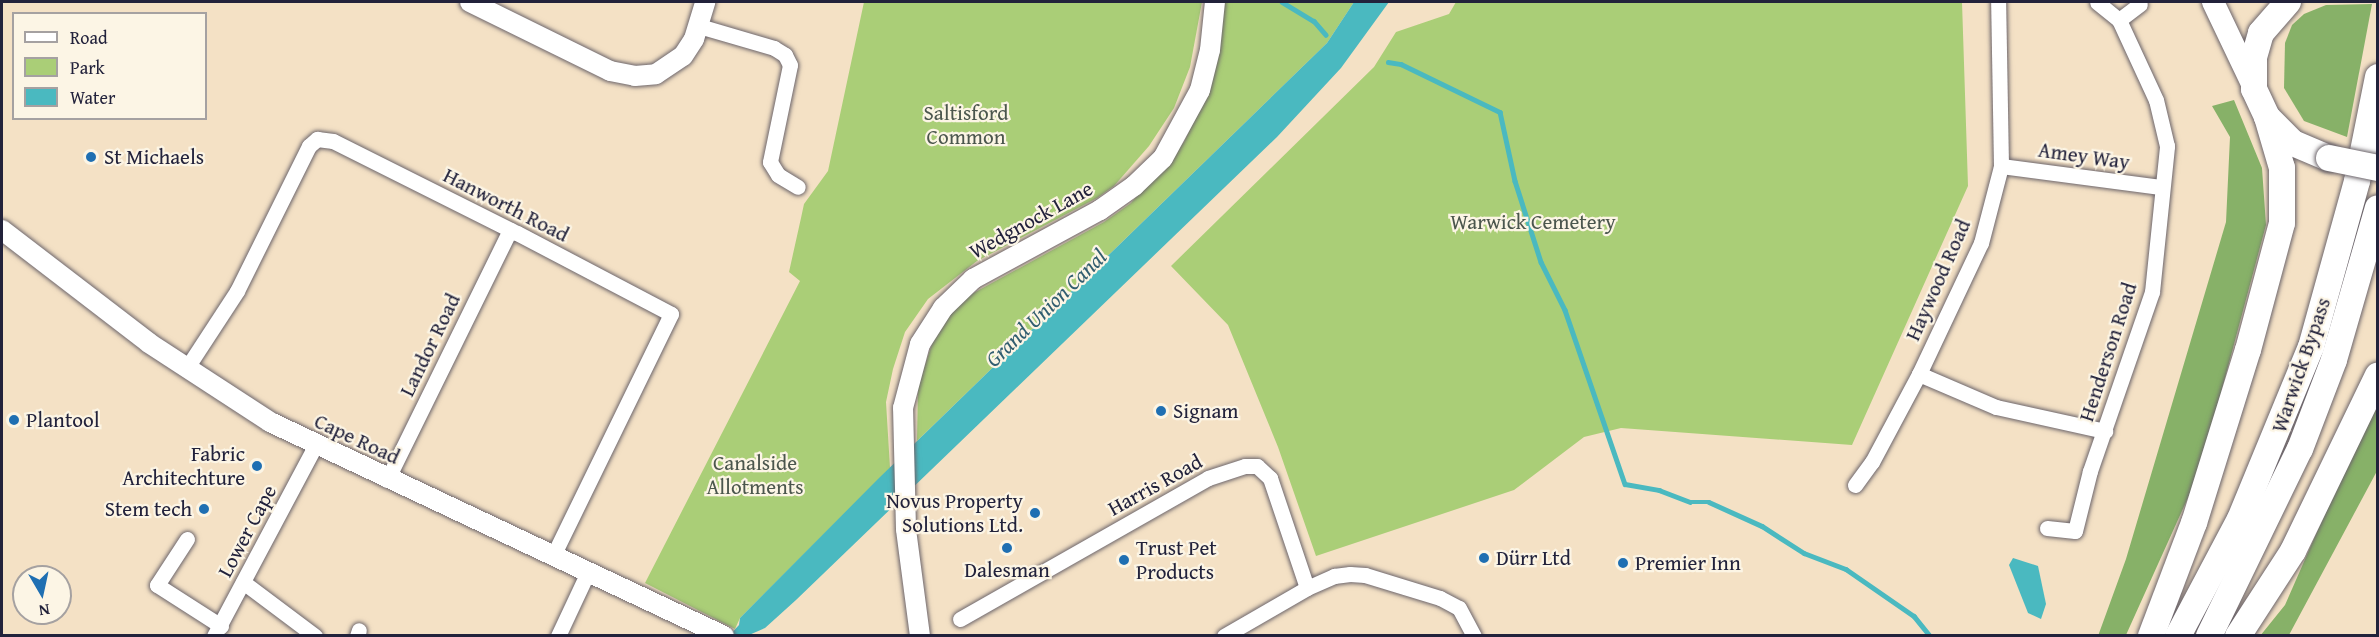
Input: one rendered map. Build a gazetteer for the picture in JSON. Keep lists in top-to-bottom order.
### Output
{
  "streets": {
    "highway": ["Warwick Bypass"],
    "street": [
      "Amey Way",
      "Hanworth Road",
      "Wedgnock Lane",
      "Haywood Road",
      "Landor Road",
      "Henderson Road",
      "Cape Road",
      "Harris Road",
      "Lower Cape"
    ]
  },
  "crossings": [
    ["Amey Way", "Haywood Road"],
    ["Amey Way", "Henderson Road"],
    ["Hanworth Road", "Landor Road"],
    ["Hanworth Road", "Cape Road"],
    ["Landor Road", "Cape Road"],
    ["Cape Road", "Lower Cape"]
  ],
  "water": ["Grand Union Canal"],
  "parks": ["Saltisford Common", "Warwick Cemetery", "Canalside Allotments"],
  "places": [
    "St Michaels",
    "Signam",
    "Plantool",
    "Fabric Architechture",
    "Stem tech",
    "Novus Property Solutions Ltd.",
    "Dalesman",
    "Dürr Ltd",
    "Trust Pet Products",
    "Premier Inn"
  ],
  "legend": ["Road", "Park", "Water"],
  "north": "bottom"
}
